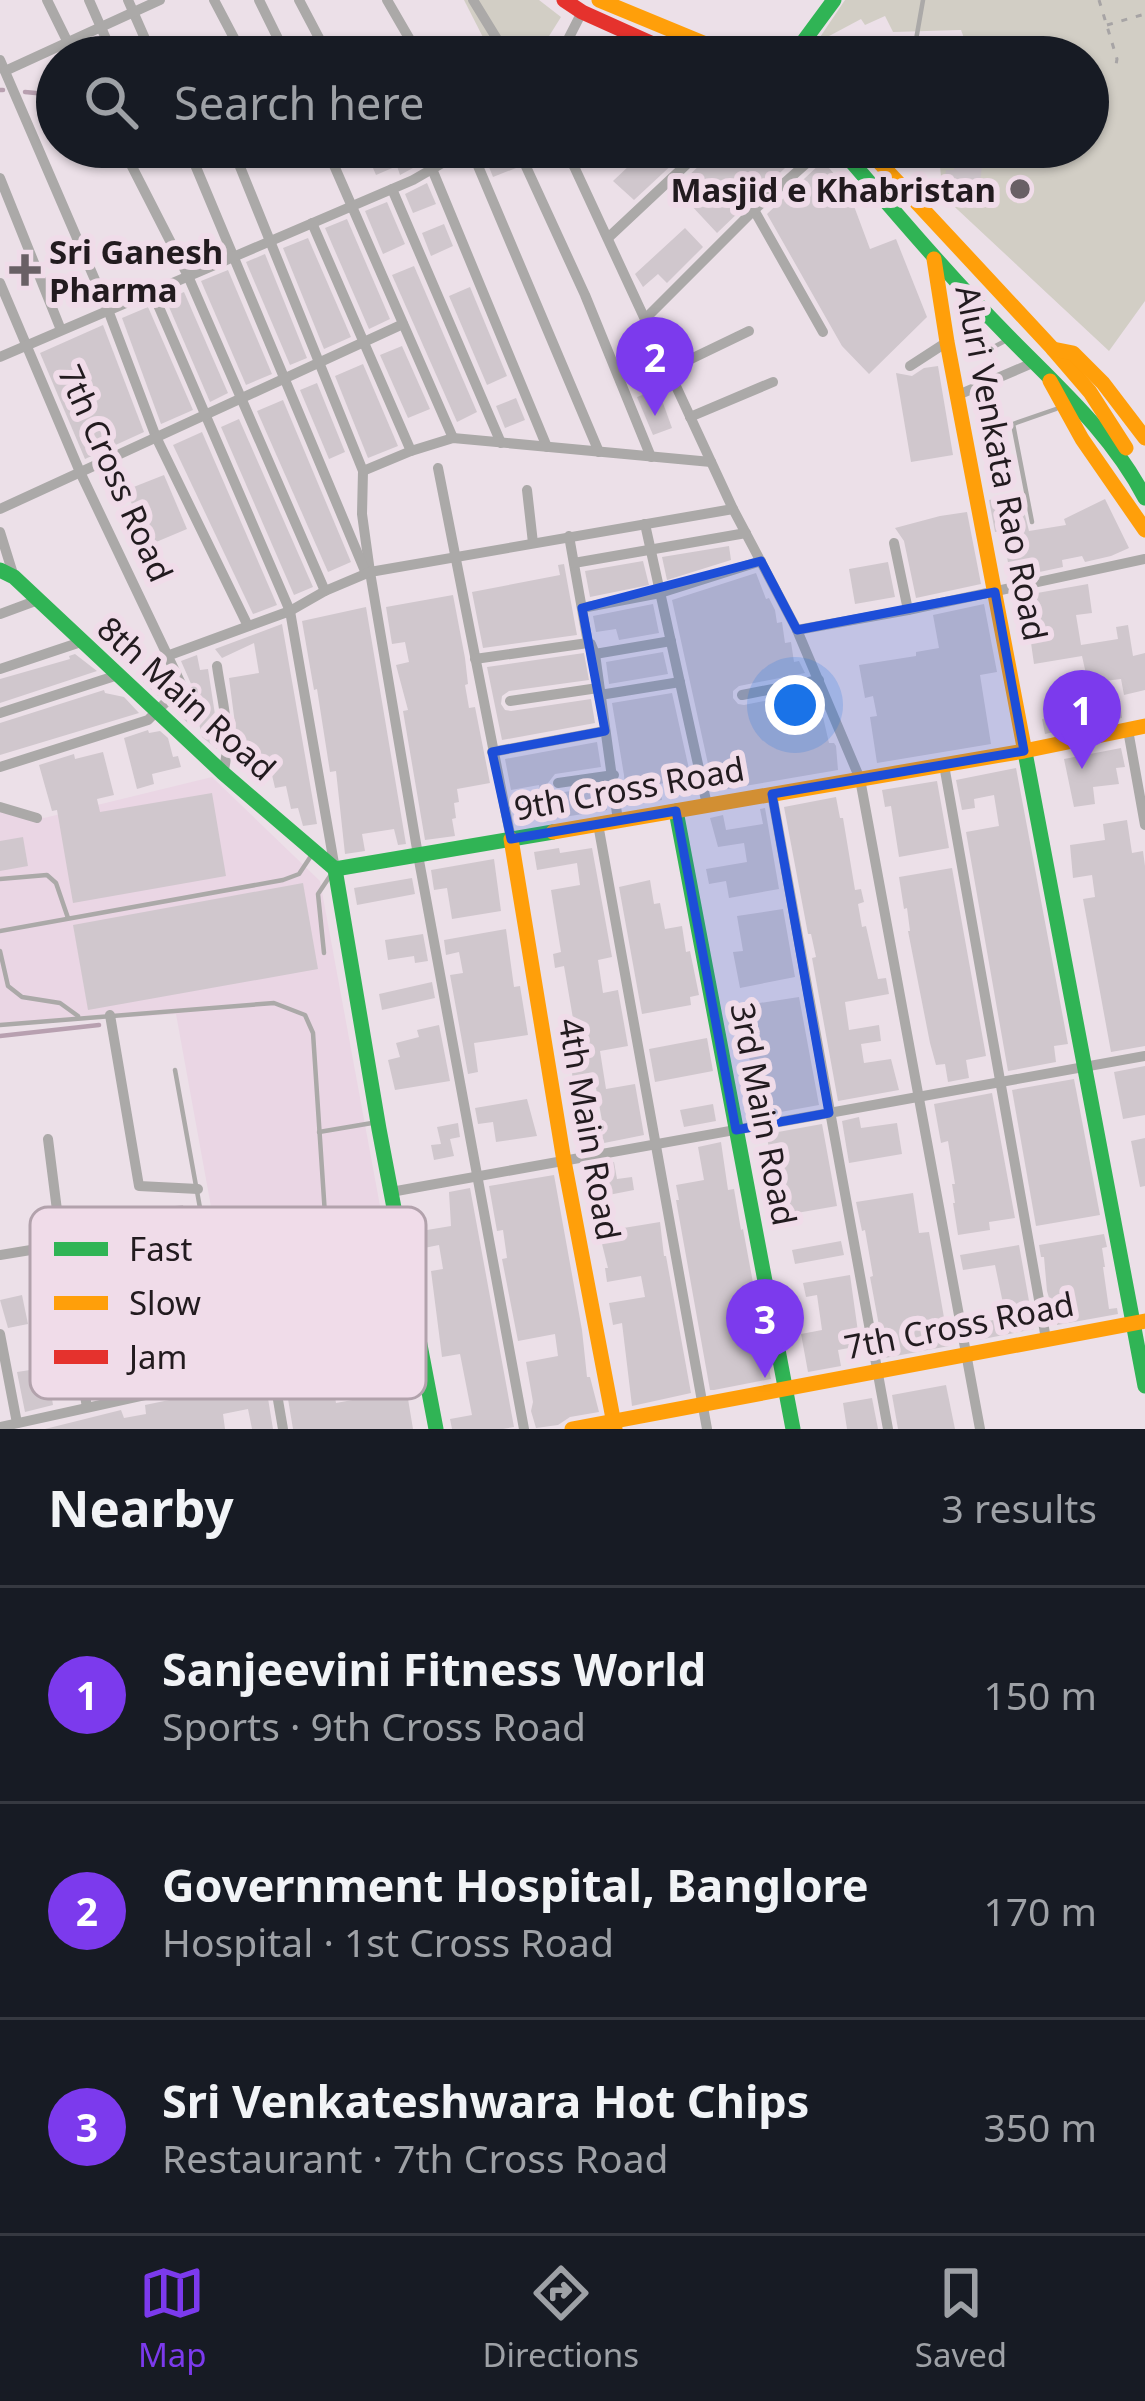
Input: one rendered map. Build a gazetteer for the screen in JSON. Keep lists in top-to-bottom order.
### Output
{
  "streets": {
    "main road": [
      "Aluri Venkata Rao Road",
      "7th Cross Road",
      "8th Main Road",
      "9th Cross Road",
      "3rd Main Road",
      "4th Main Road"
    ]
  },
  "crossings": [
    ["Aluri Venkata Rao Road", "7th Cross Road"],
    ["Aluri Venkata Rao Road", "9th Cross Road"],
    ["7th Cross Road", "8th Main Road"],
    ["7th Cross Road", "3rd Main Road"],
    ["7th Cross Road", "4th Main Road"],
    ["8th Main Road", "9th Cross Road"],
    ["9th Cross Road", "3rd Main Road"],
    ["9th Cross Road", "4th Main Road"]
  ],
  "places": {
    "other": ["Masjid e Khabristan"],
    "health": ["Sri Ganesh Pharma"]
  },
  "legend": ["Fast", "Slow", "Jam"],
  "page": {
    "search": "Search here",
    "pins": ["2", "1", "3"],
    "heading": ["Nearby", "3 results"],
    "list": [
      {
        "mark": "1",
        "name": "Sanjeevini Fitness World",
        "note": "Sports · 9th Cross Road",
        "value": "150 m"
      },
      {
        "mark": "2",
        "name": "Government Hospital, Banglore",
        "note": "Hospital · 1st Cross Road",
        "value": "170 m"
      },
      {
        "mark": "3",
        "name": "Sri Venkateshwara Hot Chips",
        "note": "Restaurant · 7th Cross Road",
        "value": "350 m"
      }
    ],
    "nav": ["Map", "Directions", "Saved"]
  }
}
